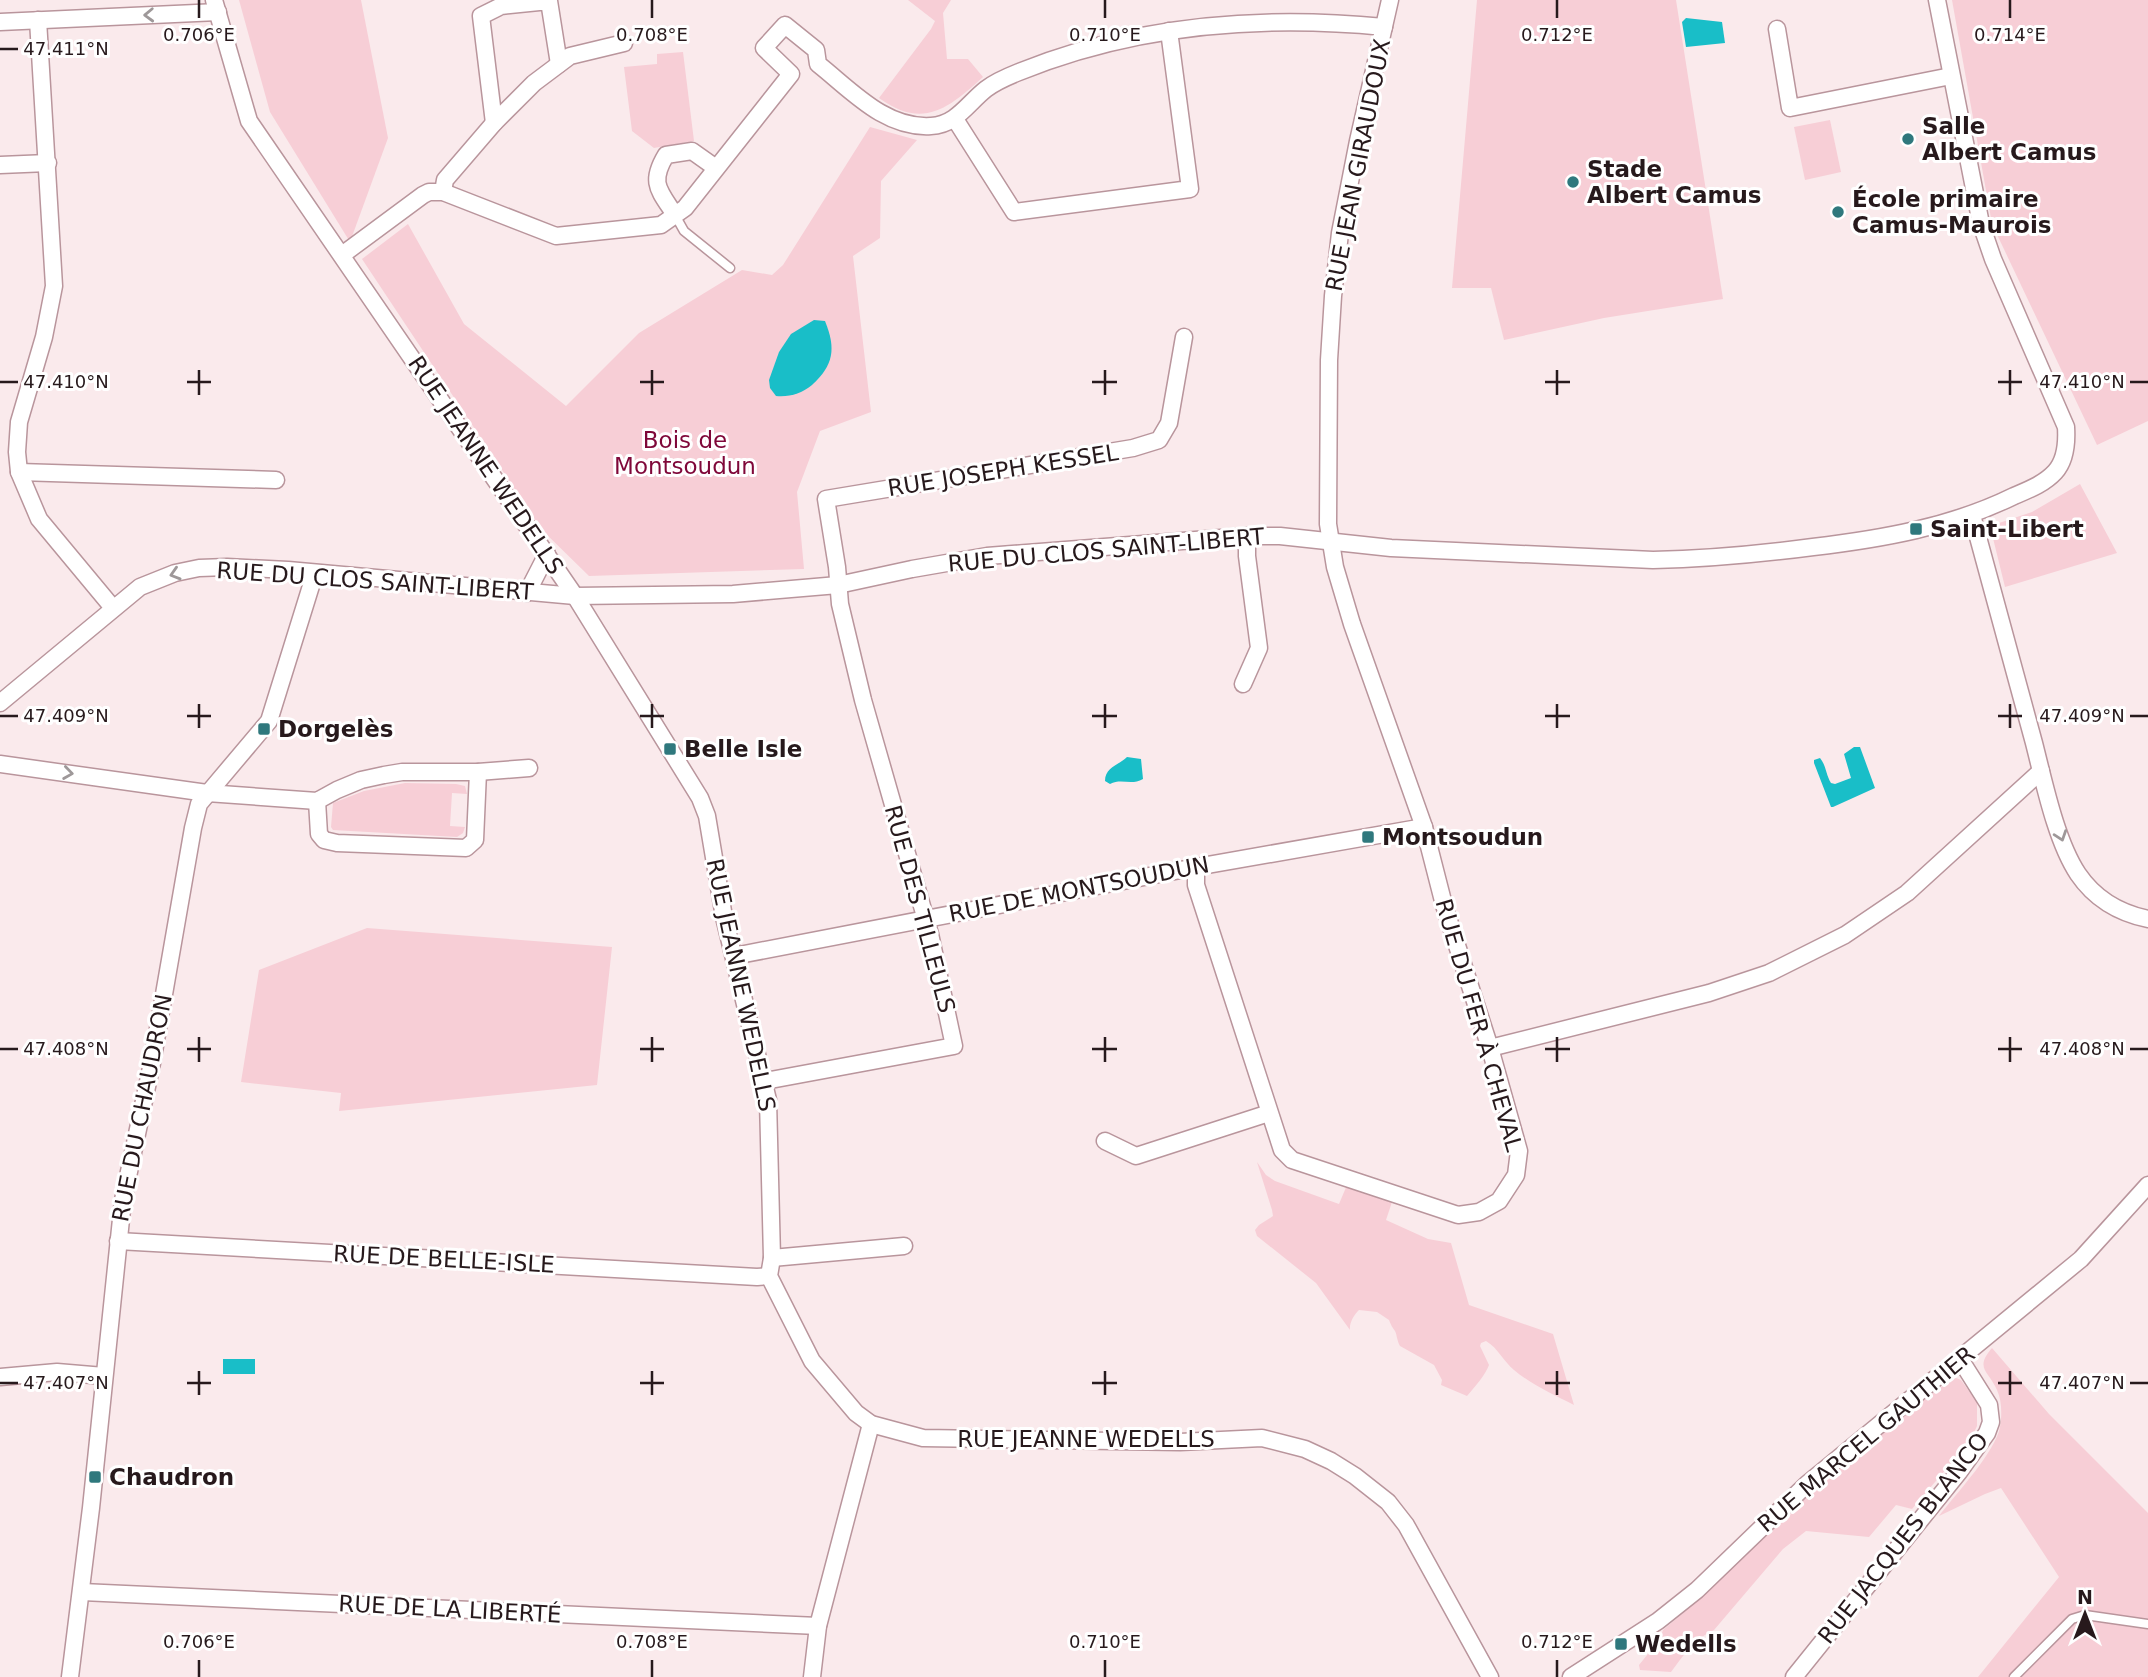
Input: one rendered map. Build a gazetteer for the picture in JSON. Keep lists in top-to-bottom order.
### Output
{
  "streets": {
    "street": [
      "RUE JEAN GIRAUDOUX",
      "RUE JEANNE WEDELLS",
      "RUE JOSEPH KESSEL",
      "RUE DU CLOS SAINT-LIBERT",
      "RUE DE MONTSOUDUN",
      "RUE DES TILLEULS",
      "RUE DU FER À CHEVAL",
      "RUE DU CHAUDRON",
      "RUE DE BELLE-ISLE",
      "RUE MARCEL GAUTHIER",
      "RUE JACQUES BLANCO",
      "RUE DE LA LIBERTÉ"
    ]
  },
  "crossings": [
    ["RUE JEAN GIRAUDOUX", "RUE DU CLOS SAINT-LIBERT"],
    ["RUE JEAN GIRAUDOUX", "RUE DU FER À CHEVAL"],
    ["RUE JEANNE WEDELLS", "RUE DU CLOS SAINT-LIBERT"],
    ["RUE JEANNE WEDELLS", "RUE DE MONTSOUDUN"],
    ["RUE JEANNE WEDELLS", "RUE DES TILLEULS"],
    ["RUE JEANNE WEDELLS", "RUE DE BELLE-ISLE"],
    ["RUE JOSEPH KESSEL", "RUE DU CLOS SAINT-LIBERT"],
    ["RUE JOSEPH KESSEL", "RUE DES TILLEULS"],
    ["RUE DU CLOS SAINT-LIBERT", "RUE DES TILLEULS"],
    ["RUE DU CLOS SAINT-LIBERT", "RUE DU FER À CHEVAL"],
    ["RUE DU CLOS SAINT-LIBERT", "RUE DU CHAUDRON"],
    ["RUE DE MONTSOUDUN", "RUE DES TILLEULS"],
    ["RUE DE MONTSOUDUN", "RUE DU FER À CHEVAL"],
    ["RUE DU CHAUDRON", "RUE DE BELLE-ISLE"],
    ["RUE DU CHAUDRON", "RUE DE LA LIBERTÉ"],
    ["RUE MARCEL GAUTHIER", "RUE JACQUES BLANCO"]
  ],
  "parks": ["Bois de Montsoudun"],
  "places": {
    "other": ["Salle Albert Camus", "Stade Albert Camus", "École primaire Camus-Maurois"],
    "transit": [
      "Saint-Libert",
      "Dorgelès",
      "Belle Isle",
      "Montsoudun",
      "Chaudron",
      "Wedells"
    ]
  },
  "north": "top",
  "coordinates": [
    "0.706°E",
    "0.708°E",
    "0.710°E",
    "0.712°E",
    "0.714°E",
    "47.411°N",
    "47.410°N",
    "47.409°N",
    "47.408°N",
    "47.407°N"
  ]
}
